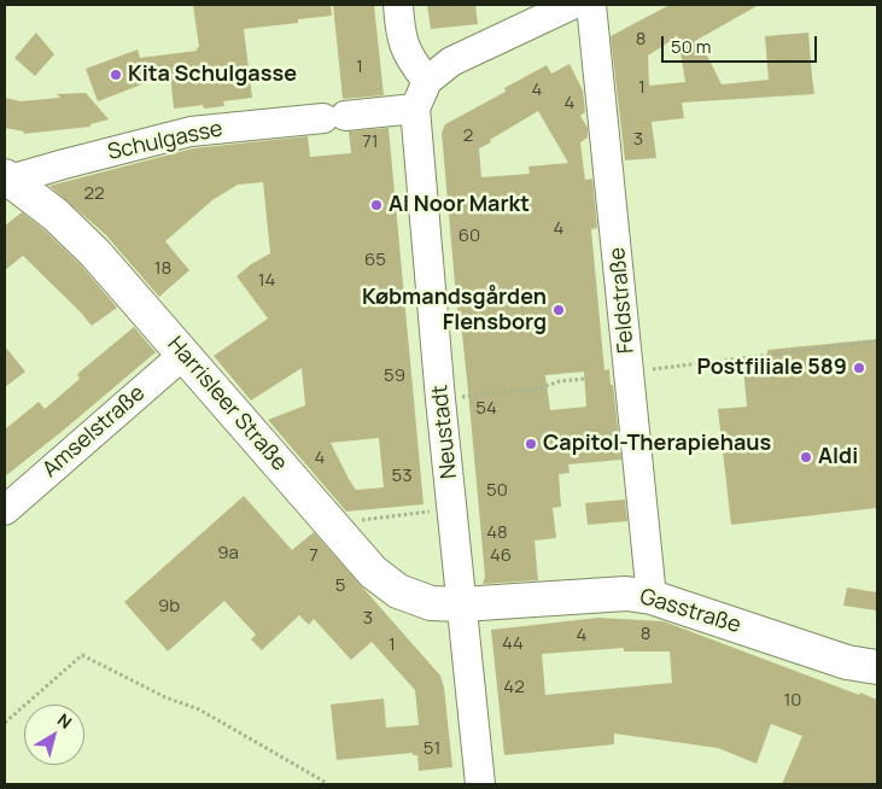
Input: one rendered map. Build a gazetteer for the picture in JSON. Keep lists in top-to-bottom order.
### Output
{
  "streets": {
    "main road": ["Harrisleer Straße", "Gasstraße"],
    "street": [
      "Schulgasse",
      "Feldstraße",
      "Amselstraße",
      "Neustadt"
    ]
  },
  "crossings": [
    ["Schulgasse", "Harrisleer Straße"],
    ["Schulgasse", "Neustadt"],
    ["Feldstraße", "Gasstraße"],
    ["Harrisleer Straße", "Amselstraße"],
    ["Harrisleer Straße", "Neustadt"],
    ["Harrisleer Straße", "Gasstraße"],
    ["Neustadt", "Gasstraße"]
  ],
  "places": [
    "Kita Schulgasse",
    "Al Noor Markt",
    "Købmandsgården Flensborg",
    "Postfiliale 589",
    "Capitol-Therapiehaus",
    "Aldi"
  ],
  "house_numbers": [
    "8",
    "1",
    "1",
    "4",
    "4",
    "2",
    "3",
    "71",
    "22",
    "4",
    "60",
    "65",
    "18",
    "14",
    "59",
    "54",
    "4",
    "53",
    "50",
    "48",
    "9a",
    "7",
    "46",
    "5",
    "9b",
    "3",
    "8",
    "4",
    "44",
    "1",
    "42",
    "10",
    "51"
  ],
  "scale_bar": "50 m",
  "north": "top right"
}
